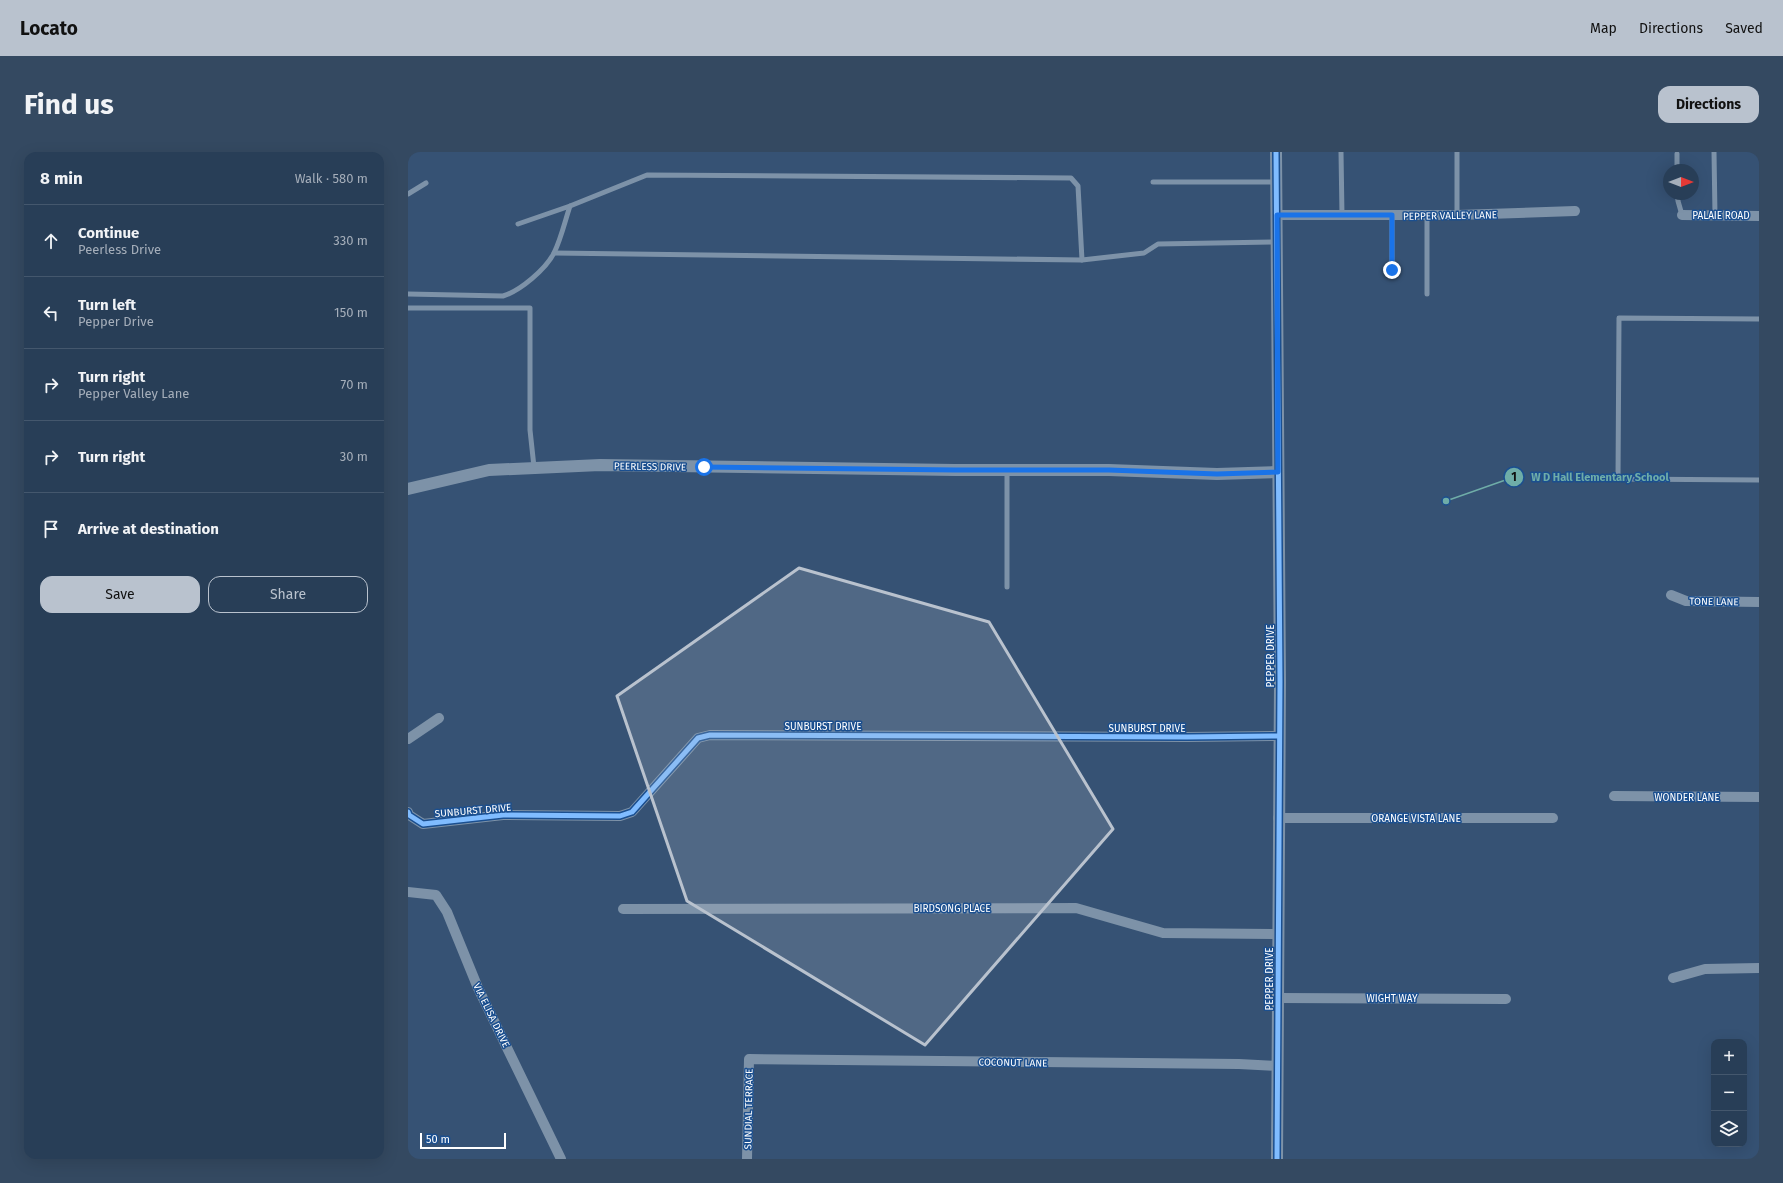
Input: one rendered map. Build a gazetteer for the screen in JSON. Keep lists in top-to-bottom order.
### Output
{
  "streets": {
    "street": [
      "PEPPER VALLEY LANE",
      "PALAIE ROAD",
      "PEERLESS DRIVE",
      "TONE LANE",
      "PEPPER DRIVE",
      "SUNBURST DRIVE",
      "WONDER LANE",
      "ORANGE VISTA LANE",
      "BIRDSONG PLACE",
      "WIGHT WAY",
      "VIA ELISA DRIVE",
      "COCONUT LANE",
      "SUNDIAL TERRACE"
    ]
  },
  "crossings": [
    ["PEPPER VALLEY LANE", "PEPPER DRIVE"],
    ["PEERLESS DRIVE", "PEPPER DRIVE"],
    ["PEPPER DRIVE", "SUNBURST DRIVE"],
    ["PEPPER DRIVE", "ORANGE VISTA LANE"],
    ["PEPPER DRIVE", "BIRDSONG PLACE"],
    ["PEPPER DRIVE", "WIGHT WAY"],
    ["PEPPER DRIVE", "COCONUT LANE"],
    ["COCONUT LANE", "SUNDIAL TERRACE"]
  ],
  "places": ["W D Hall Elementary School"],
  "scale_bar": "50 m",
  "north": "right",
  "page": {
    "header": "Locato",
    "nav": ["Map", "Directions", "Saved"],
    "buttons": [
      "Directions",
      ["Save", "Share"]
    ],
    "title": "Find us",
    "heading": ["8 min", "Walk · 580 m"],
    "list": [
      ["Continue", "Peerless Drive", "330 m"],
      ["Turn left", "Pepper Drive", "150 m"],
      ["Turn right", "Pepper Valley Lane", "70 m"],
      ["Turn right", "30 m"],
      "Arrive at destination"
    ],
    "map_buttons": ["+", "−"],
    "scale": "50 m"
  }
}
